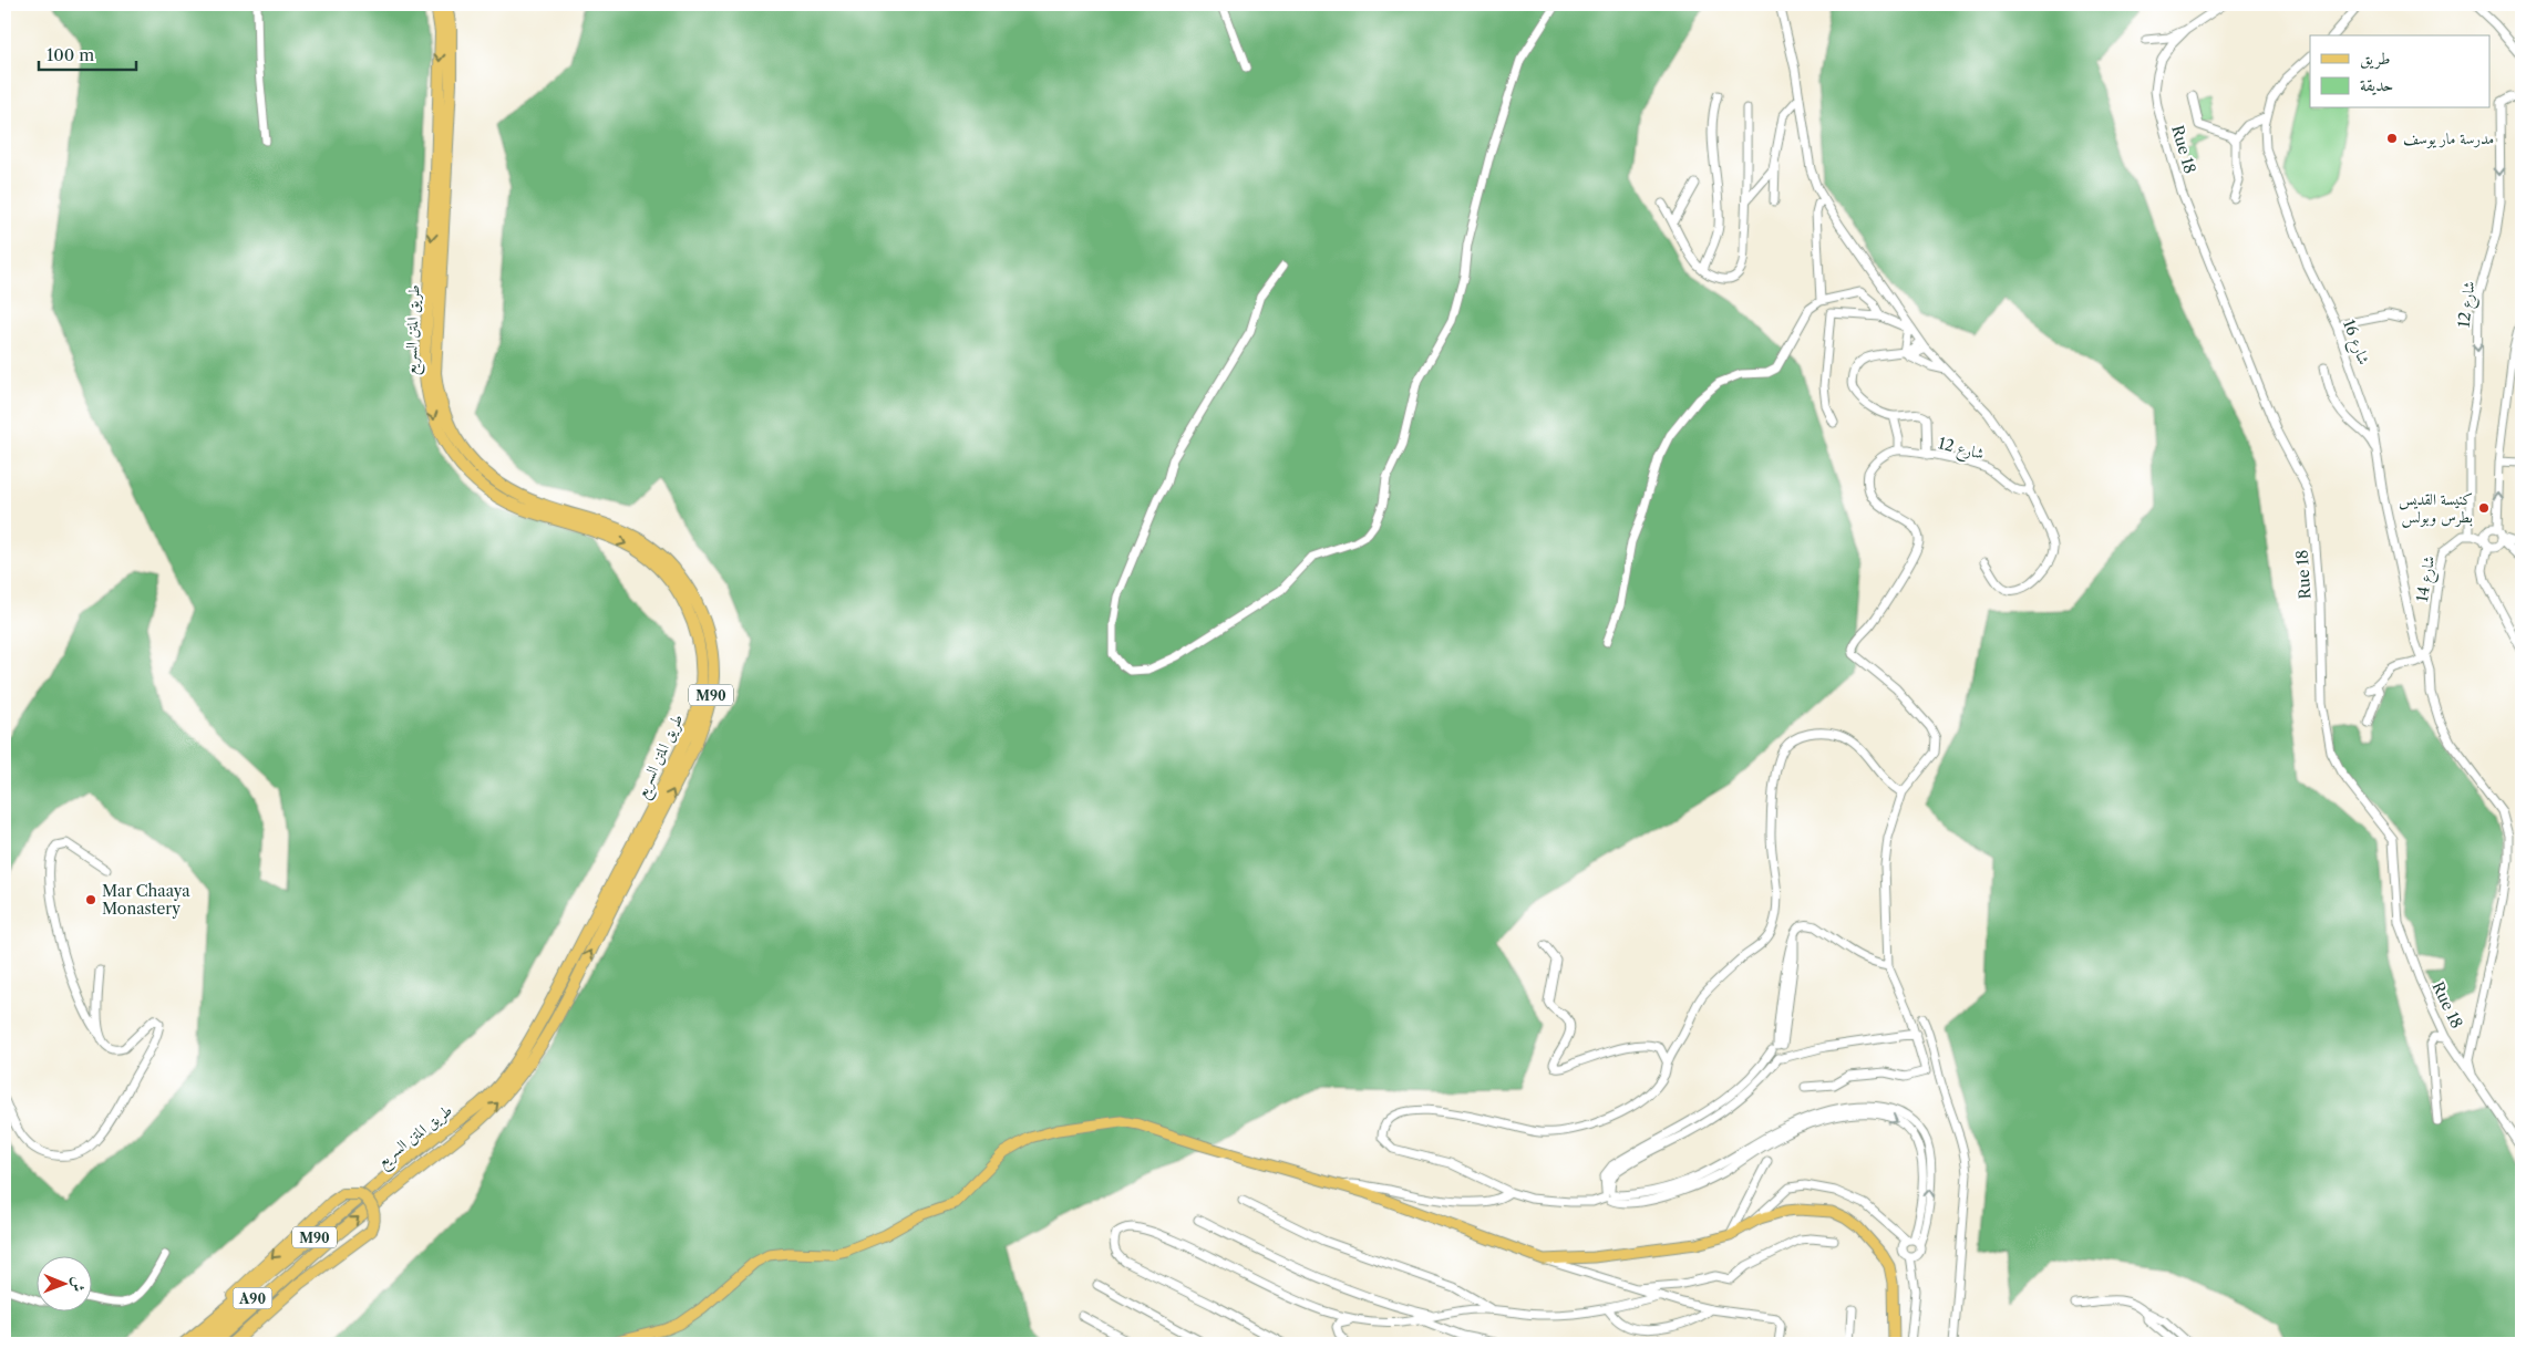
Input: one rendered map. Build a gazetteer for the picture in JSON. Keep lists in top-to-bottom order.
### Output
{
  "streets": {
    "highway": ["طريق المتن السريع", "M90", "A90"],
    "street": [
      "Rue 18",
      "شارع 12",
      "شارع 16",
      "شارع 14"
    ]
  },
  "crossings": [
    ["Rue 18", "شارع 16"],
    ["شارع 12", "شارع 14"],
    ["طريق المتن السريع", "A90"],
    ["شارع 16", "شارع 14"]
  ],
  "places": ["مدرسة مار يوسف", "كنيسة القديس بطرس وبولس", "Mar Chaaya Monastery"],
  "legend": ["طريق", "حديقة"],
  "scale_bar": "100 m",
  "north": "right"
}
